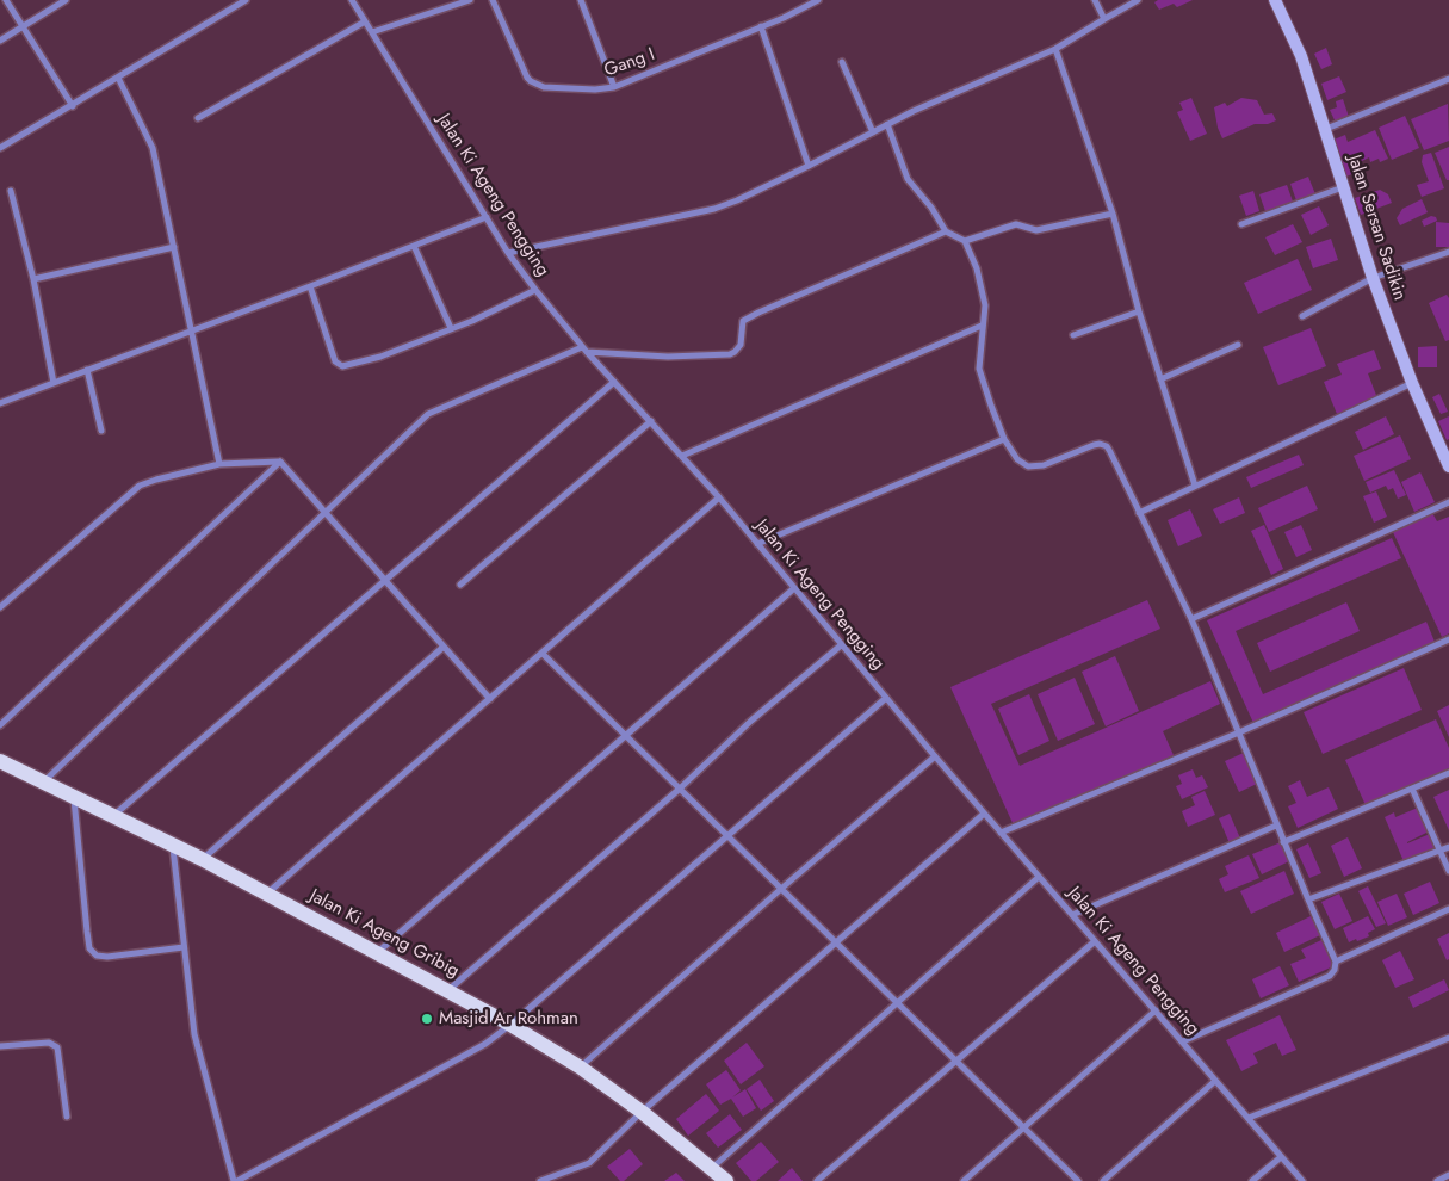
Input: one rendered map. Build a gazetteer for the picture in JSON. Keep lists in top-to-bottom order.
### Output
{
  "streets": {
    "main road": ["Jalan Sersan Sadikin", "Jalan Ki Ageng Gribig"],
    "street": ["Gang I", "Jalan Ki Ageng Pengging"]
  },
  "places": ["Masjid Ar Rohman"]
}
